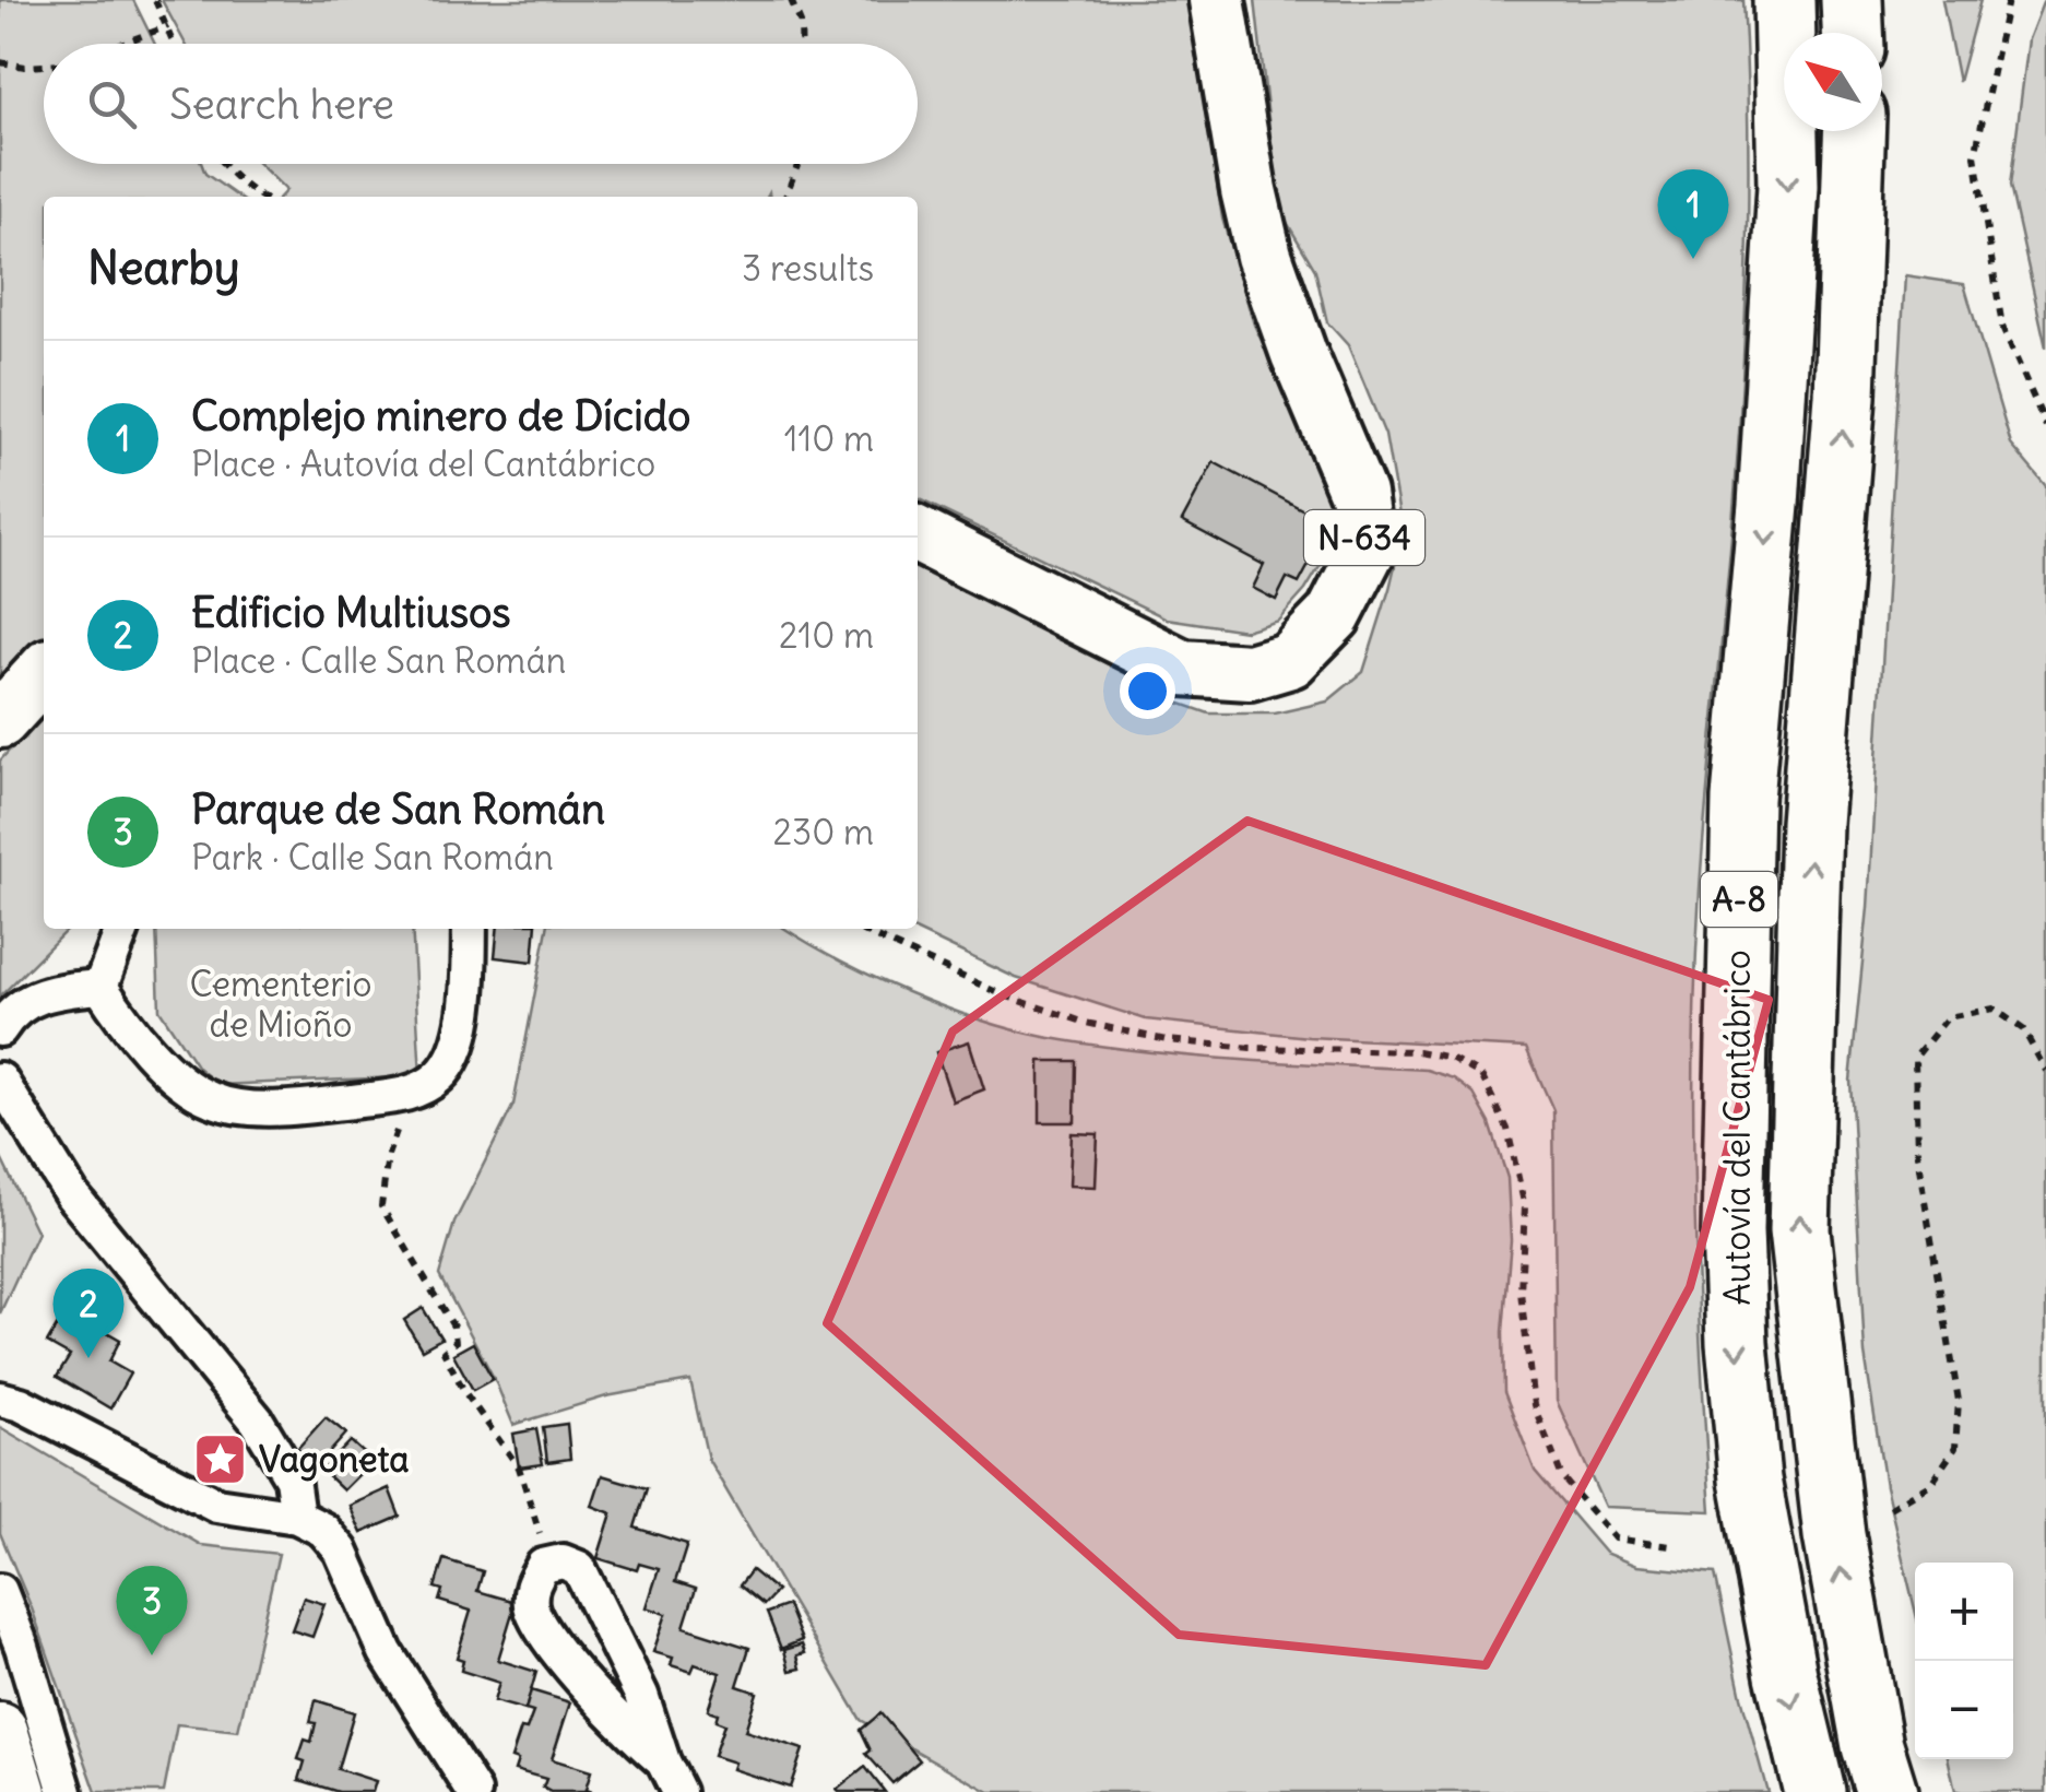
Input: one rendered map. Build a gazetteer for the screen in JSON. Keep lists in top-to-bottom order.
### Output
{
  "streets": {
    "highway": ["N-634", "A-8", "Autovía del Cantábrico"]
  },
  "parks": ["Cementerio de Mioño"],
  "places": {
    "place": ["Vagoneta"]
  },
  "north": "top left",
  "page": {
    "search": "Search here",
    "pins": ["1", "2", "3"],
    "heading": ["Nearby", "3 results"],
    "list": [
      {
        "mark": "1",
        "name": "Complejo minero de Dícido",
        "note": "Place · Autovía del Cantábrico",
        "value": "110 m"
      },
      {
        "mark": "2",
        "name": "Edificio Multiusos",
        "note": "Place · Calle San Román",
        "value": "210 m"
      },
      {
        "mark": "3",
        "name": "Parque de San Román",
        "note": "Park · Calle San Román",
        "value": "230 m"
      }
    ],
    "map_buttons": ["+", "−"]
  }
}
